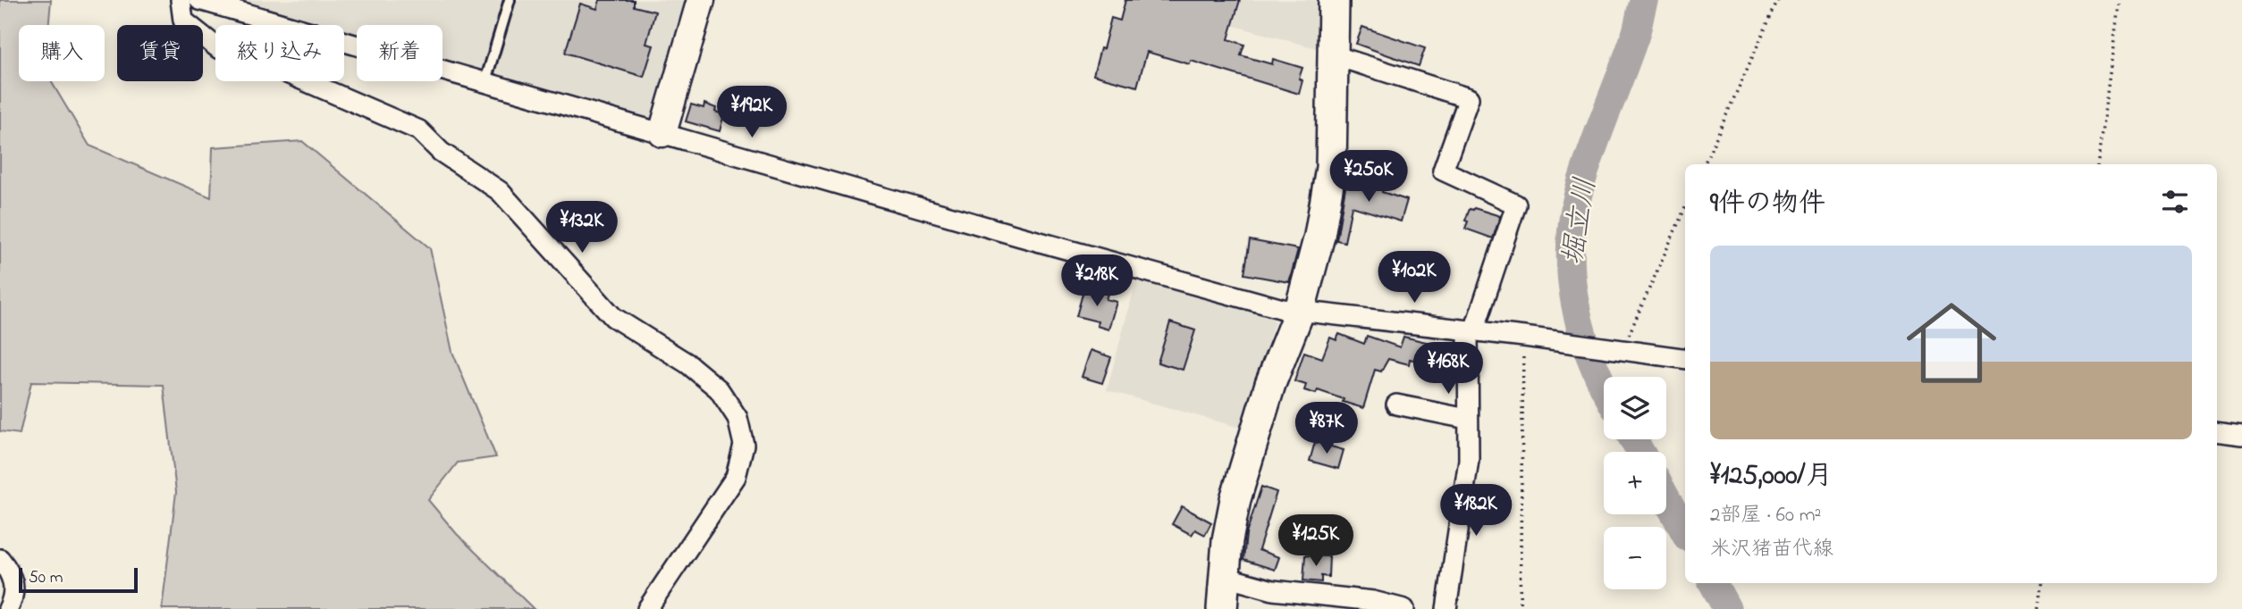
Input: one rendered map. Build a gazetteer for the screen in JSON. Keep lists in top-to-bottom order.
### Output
{
  "water": ["堀立川"],
  "scale_bar": "50 m",
  "page": {
    "chip": [
      "購入",
      "賃貸",
      "絞り込み",
      "新着"
    ],
    "price": [
      "¥192K",
      "¥250K",
      "¥132K",
      "¥102K",
      "¥218K",
      "¥168K",
      "¥87K",
      "¥182K",
      "¥125K"
    ],
    "heading": "9件の物件",
    "list": [
      {
        "name": "¥125,000/月",
        "note": "2部屋 · 60 m² · 米沢猪苗代線"
      }
    ],
    "map_buttons": ["+", "−"],
    "scale": "50 m"
  }
}
